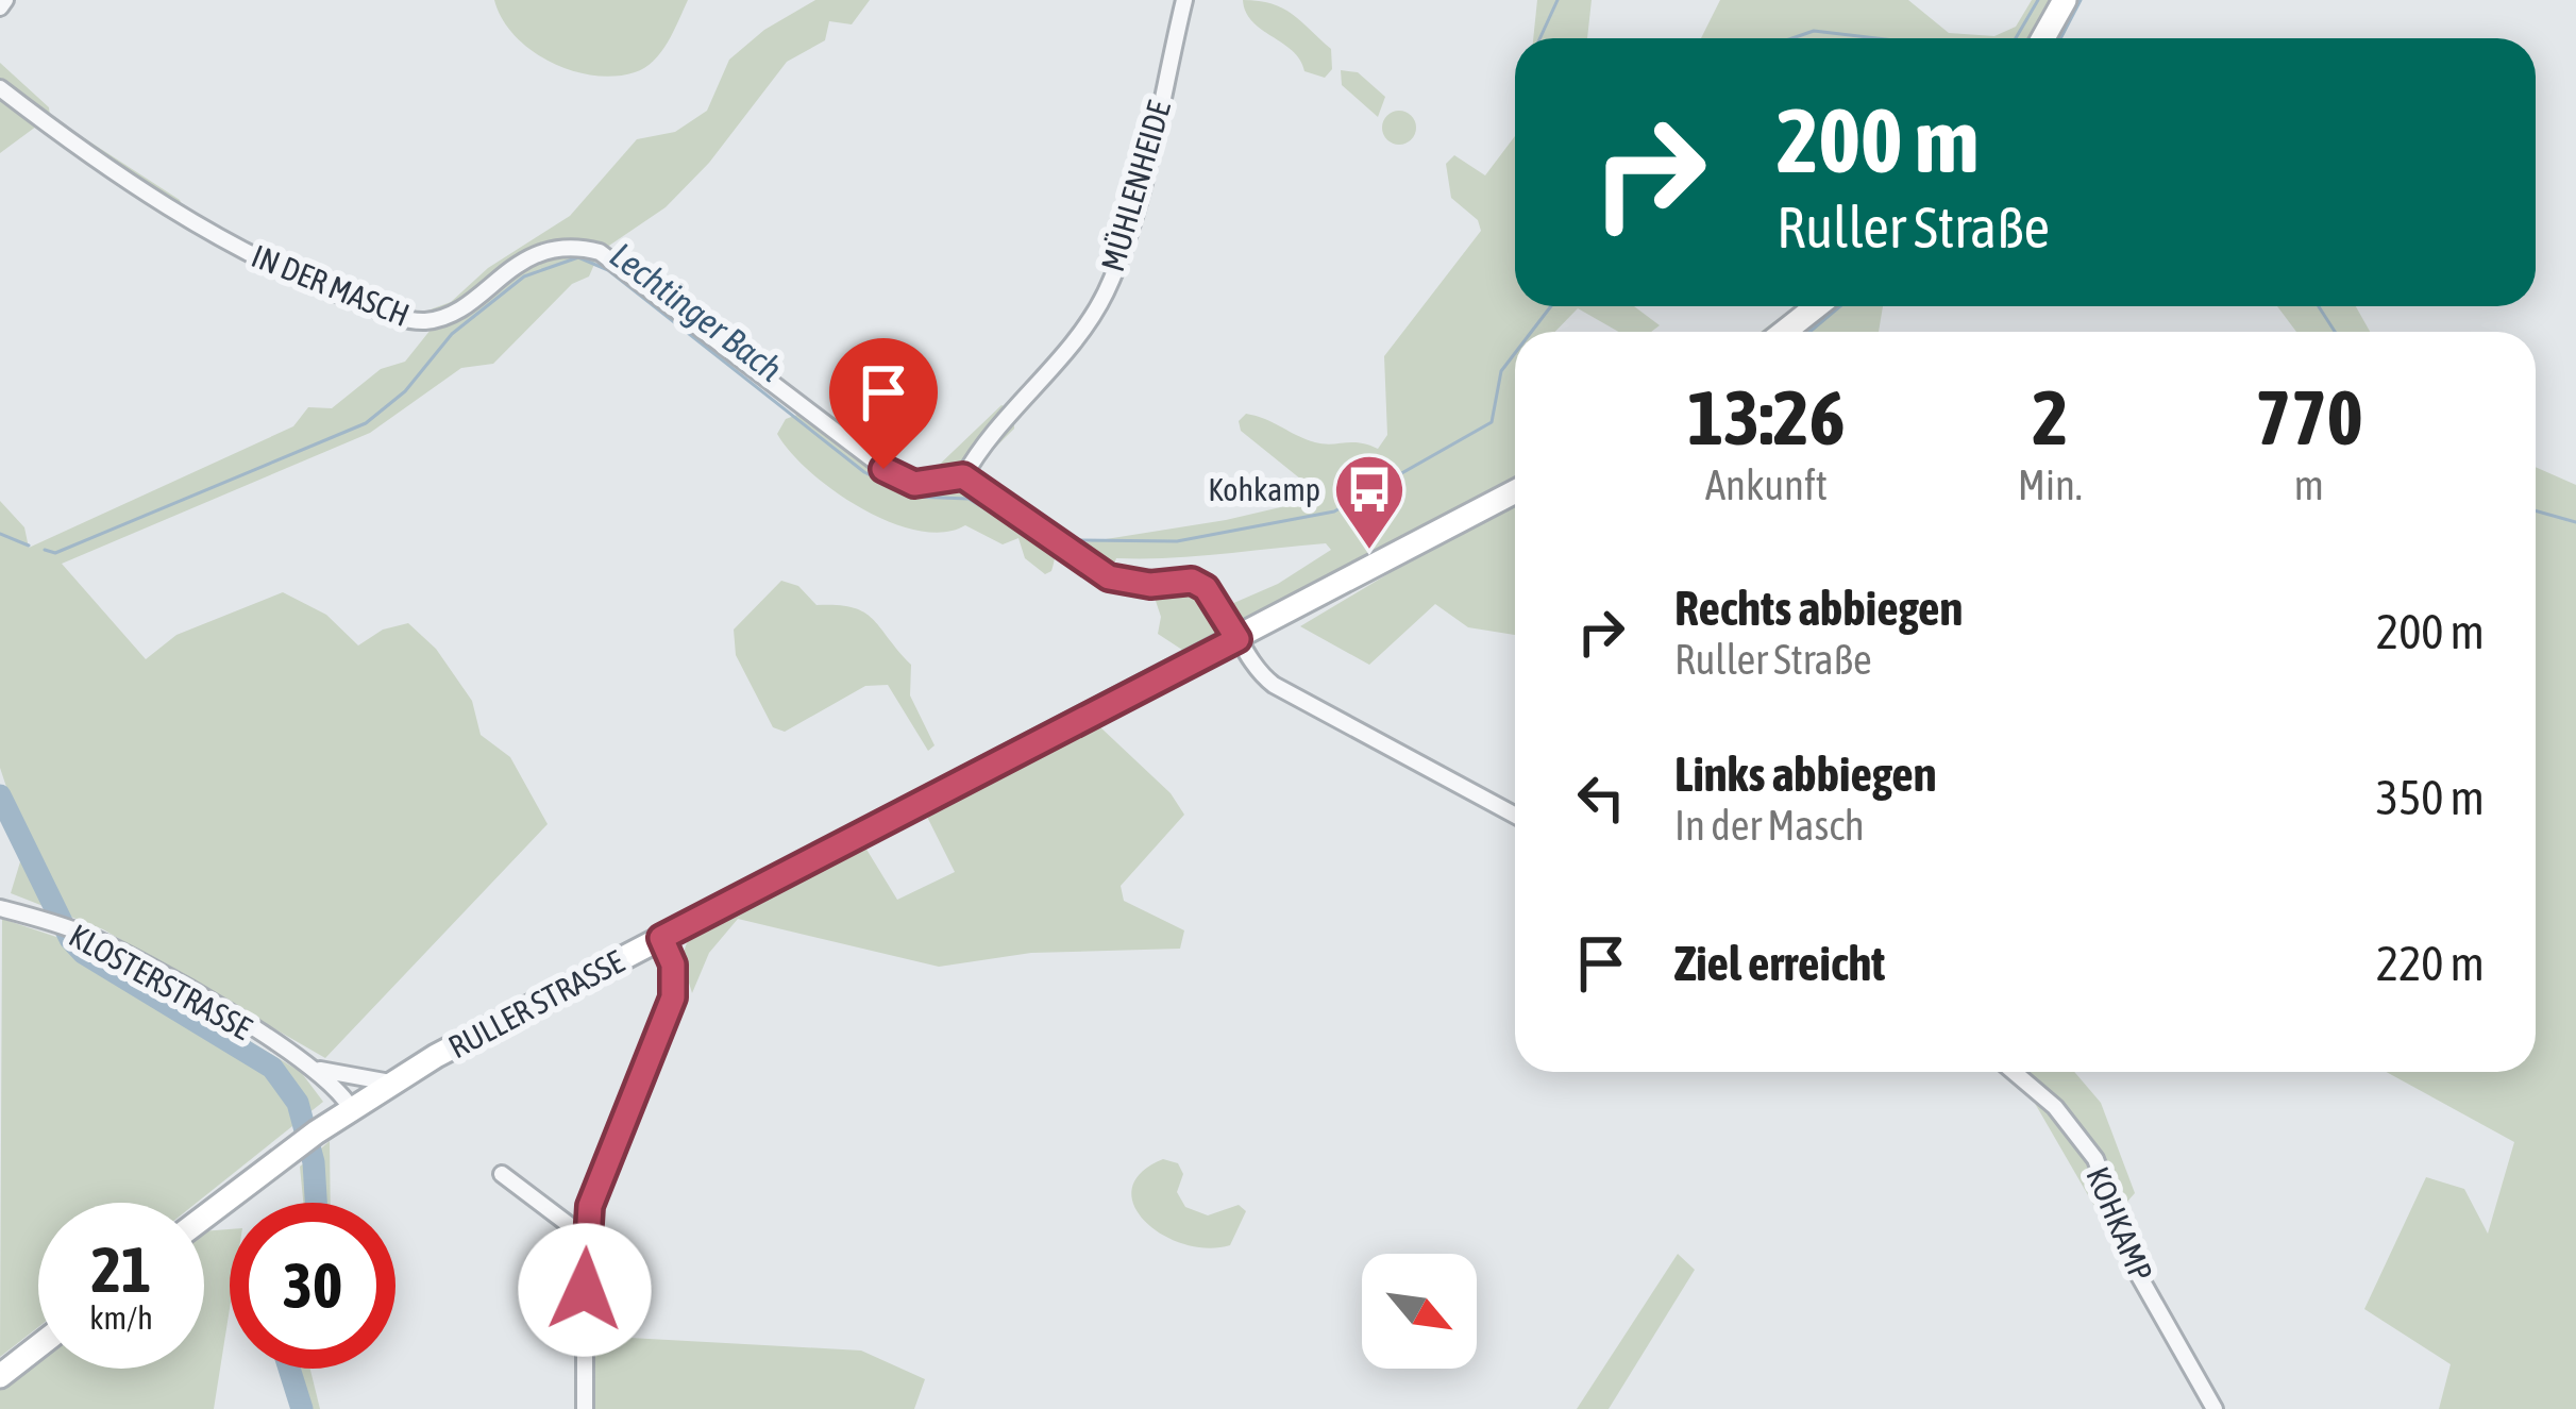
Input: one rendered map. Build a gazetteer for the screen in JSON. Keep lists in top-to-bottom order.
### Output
{
  "streets": {
    "main road": ["RULLER STRASSE"],
    "street": [
      "MÜHLENHEIDE",
      "IN DER MASCH",
      "KLOSTERSTRASSE",
      "KOHKAMP"
    ]
  },
  "crossings": [
    ["MÜHLENHEIDE", "IN DER MASCH"],
    ["KLOSTERSTRASSE", "RULLER STRASSE"]
  ],
  "water": ["Lechtinger Bach"],
  "places": {
    "bus stop": ["Kohkamp"]
  },
  "north": "bottom right",
  "page": {
    "turn": ["200 m", "Ruller Straße"],
    "eta": [
      "13:26",
      "Ankunft",
      "2",
      "Min.",
      "770",
      "m"
    ],
    "list": [
      {
        "name": "Rechts abbiegen",
        "note": "Ruller Straße",
        "value": "200 m"
      },
      {
        "name": "Links abbiegen",
        "note": "In der Masch",
        "value": "350 m"
      },
      {
        "name": "Ziel erreicht",
        "value": "220 m"
      }
    ],
    "speed": "21 km/h",
    "limit": "30"
  }
}
